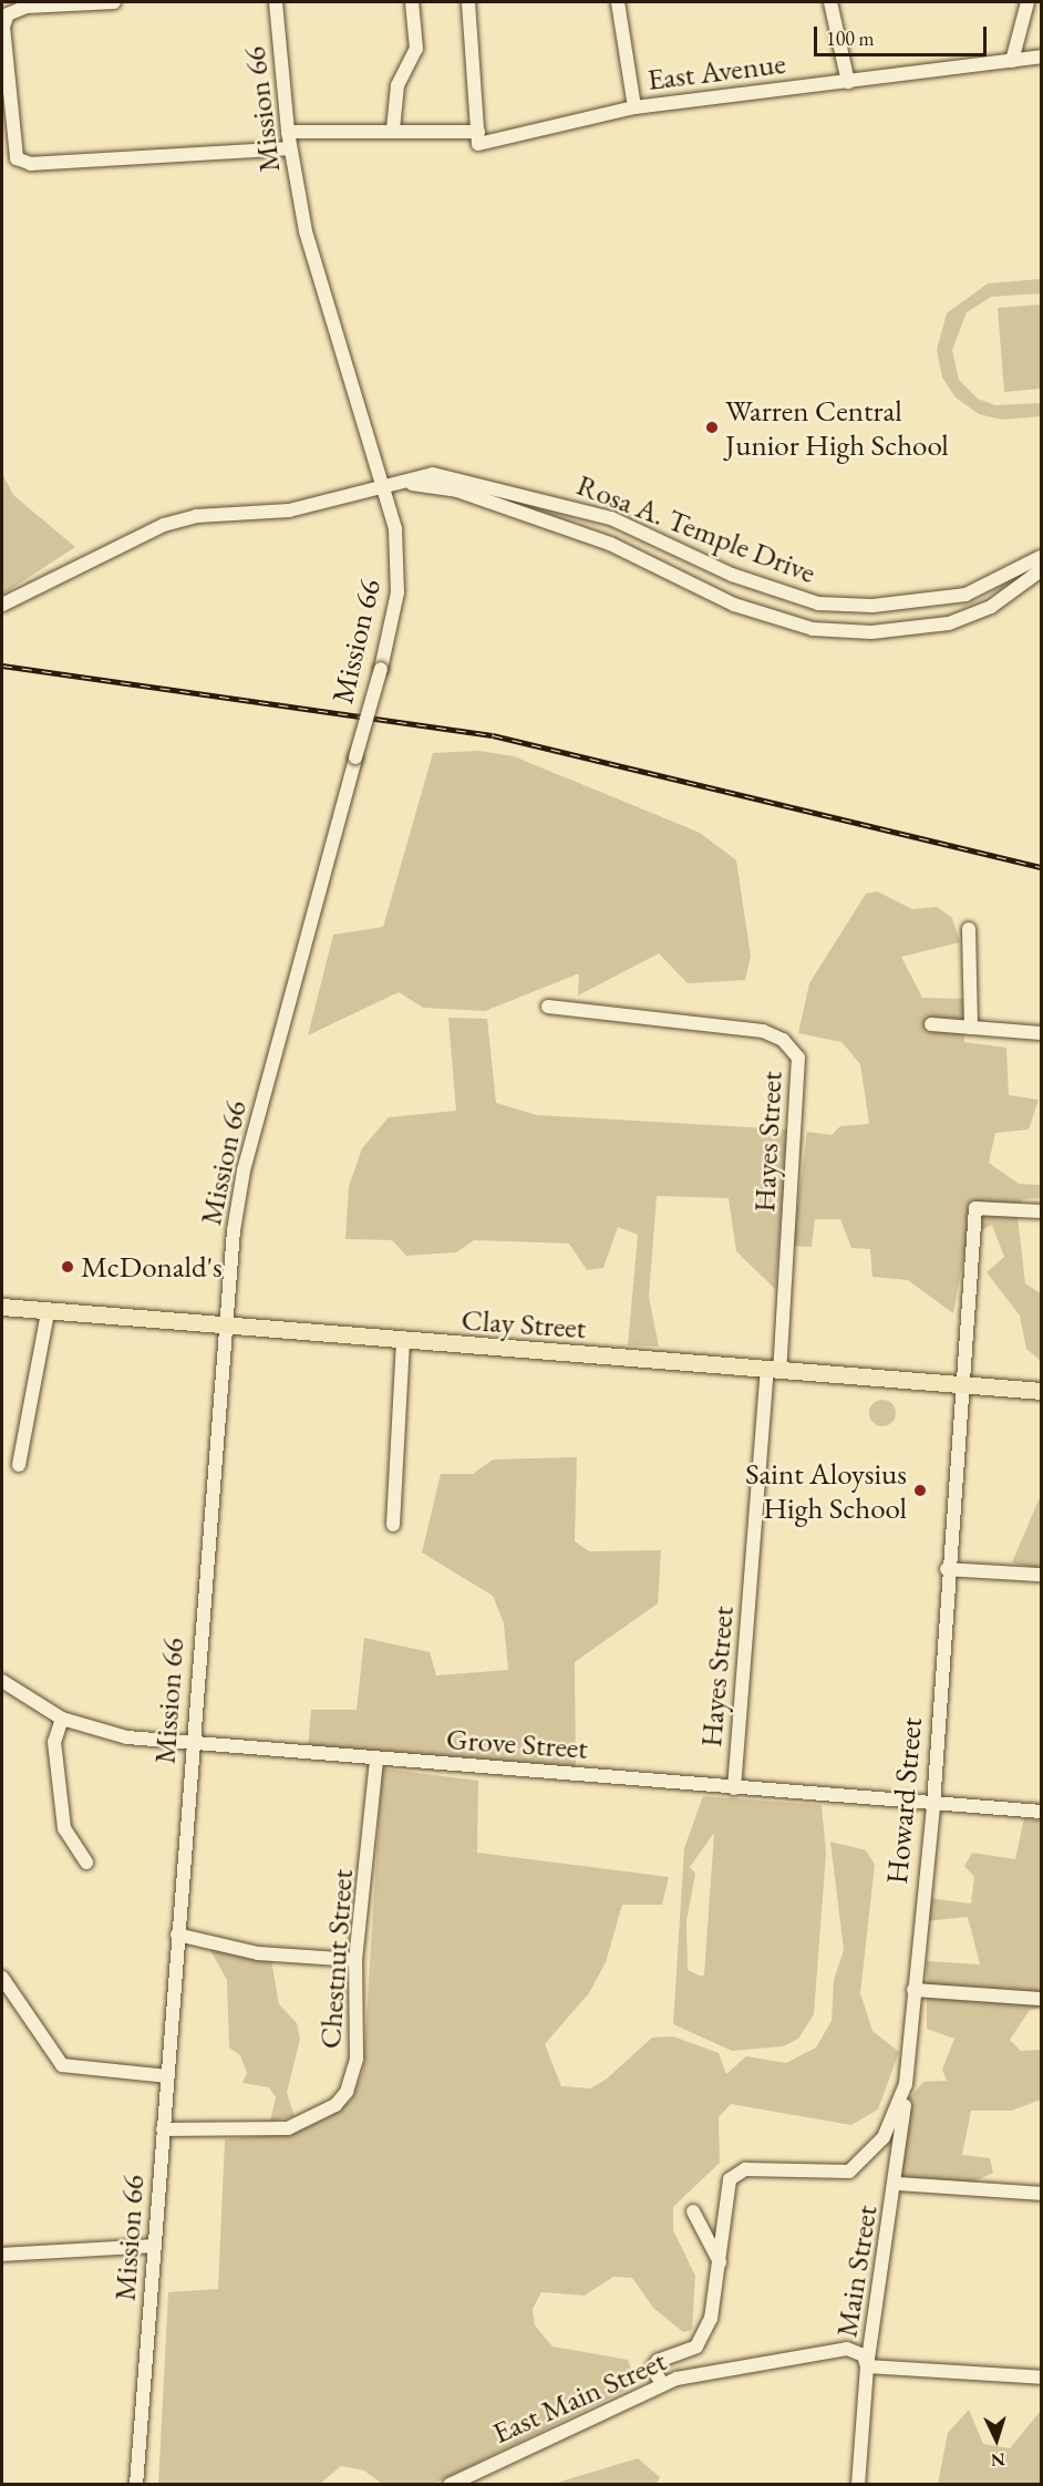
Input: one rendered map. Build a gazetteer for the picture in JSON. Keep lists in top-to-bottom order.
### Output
{
  "streets": {
    "main road": ["Clay Street"],
    "street": [
      "East Avenue",
      "Mission 66",
      "Rosa A. Temple Drive",
      "Hayes Street",
      "Grove Street",
      "Howard Street",
      "Chestnut Street",
      "Main Street",
      "East Main Street"
    ]
  },
  "crossings": [
    ["East Avenue", "Mission 66"],
    ["Mission 66", "Rosa A. Temple Drive"],
    ["Mission 66", "Clay Street"],
    ["Mission 66", "Grove Street"],
    ["Mission 66", "Chestnut Street"],
    ["Hayes Street", "Clay Street"],
    ["Hayes Street", "Grove Street"],
    ["Clay Street", "Howard Street"],
    ["Grove Street", "Howard Street"],
    ["Grove Street", "Chestnut Street"],
    ["Howard Street", "Main Street"],
    ["Howard Street", "East Main Street"],
    ["Main Street", "East Main Street"]
  ],
  "places": ["Warren Central Junior High School", "McDonald's", "Saint Aloysius High School"],
  "scale_bar": "100 m",
  "north": "bottom"
}
